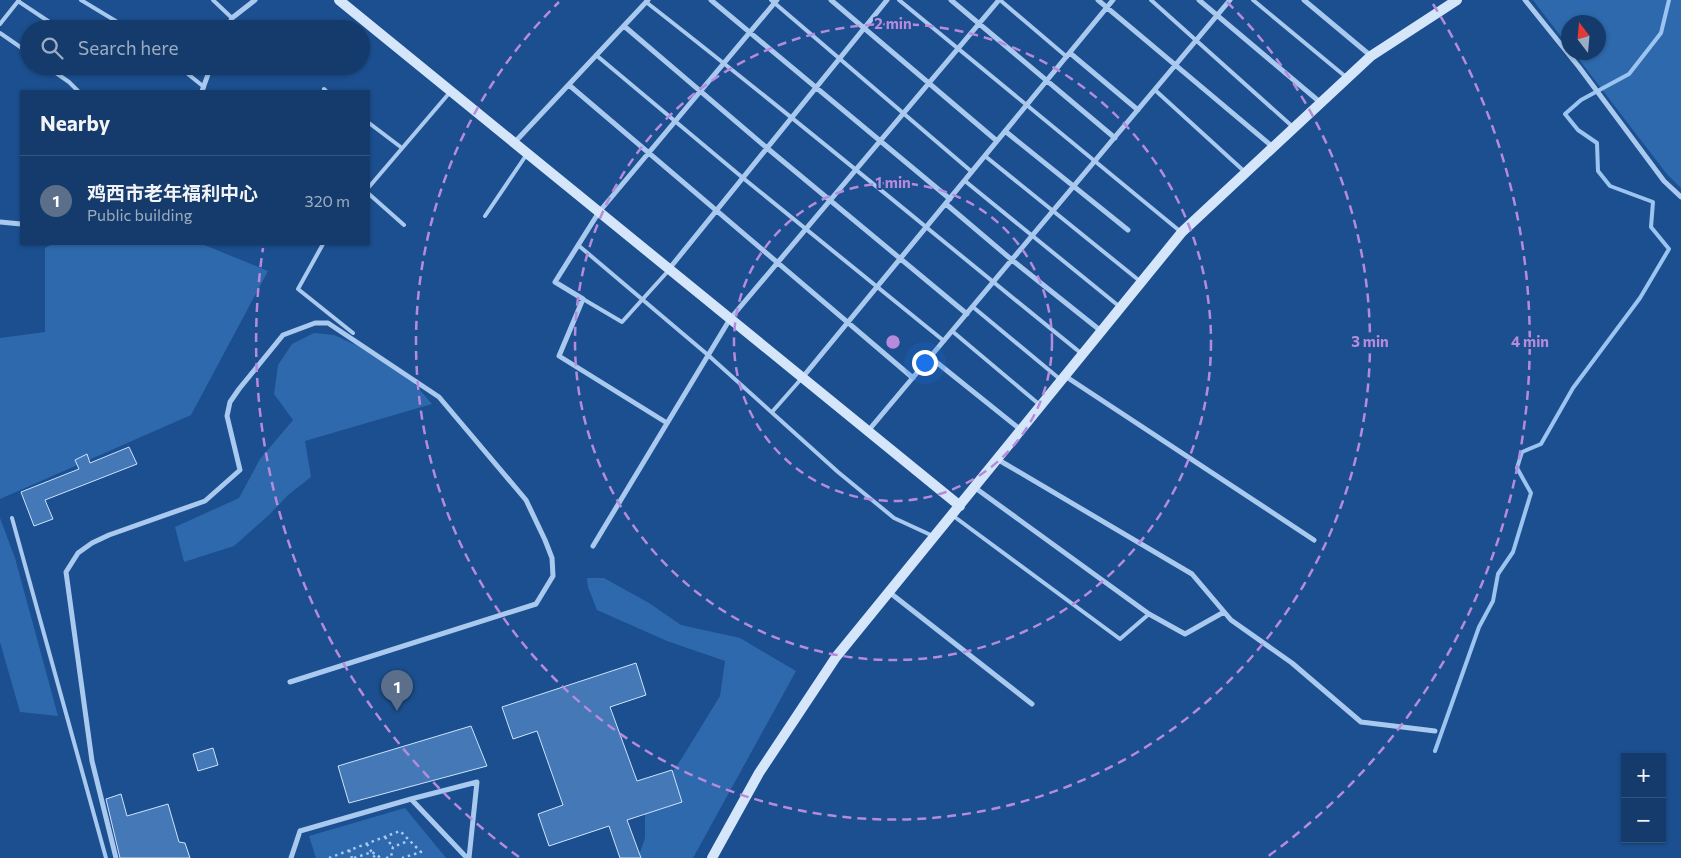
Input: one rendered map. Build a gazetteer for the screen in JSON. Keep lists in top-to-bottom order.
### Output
{
  "north": "top",
  "page": {
    "search": "Search here",
    "heading": "Nearby",
    "list": [
      {
        "mark": "1",
        "name": "鸡西市老年福利中心",
        "note": "Public building",
        "value": "320 m"
      }
    ],
    "pins": "1",
    "map_buttons": ["+", "−"]
  },
  "rings": [
    "2 min",
    "1 min",
    "3 min",
    "4 min"
  ]
}
